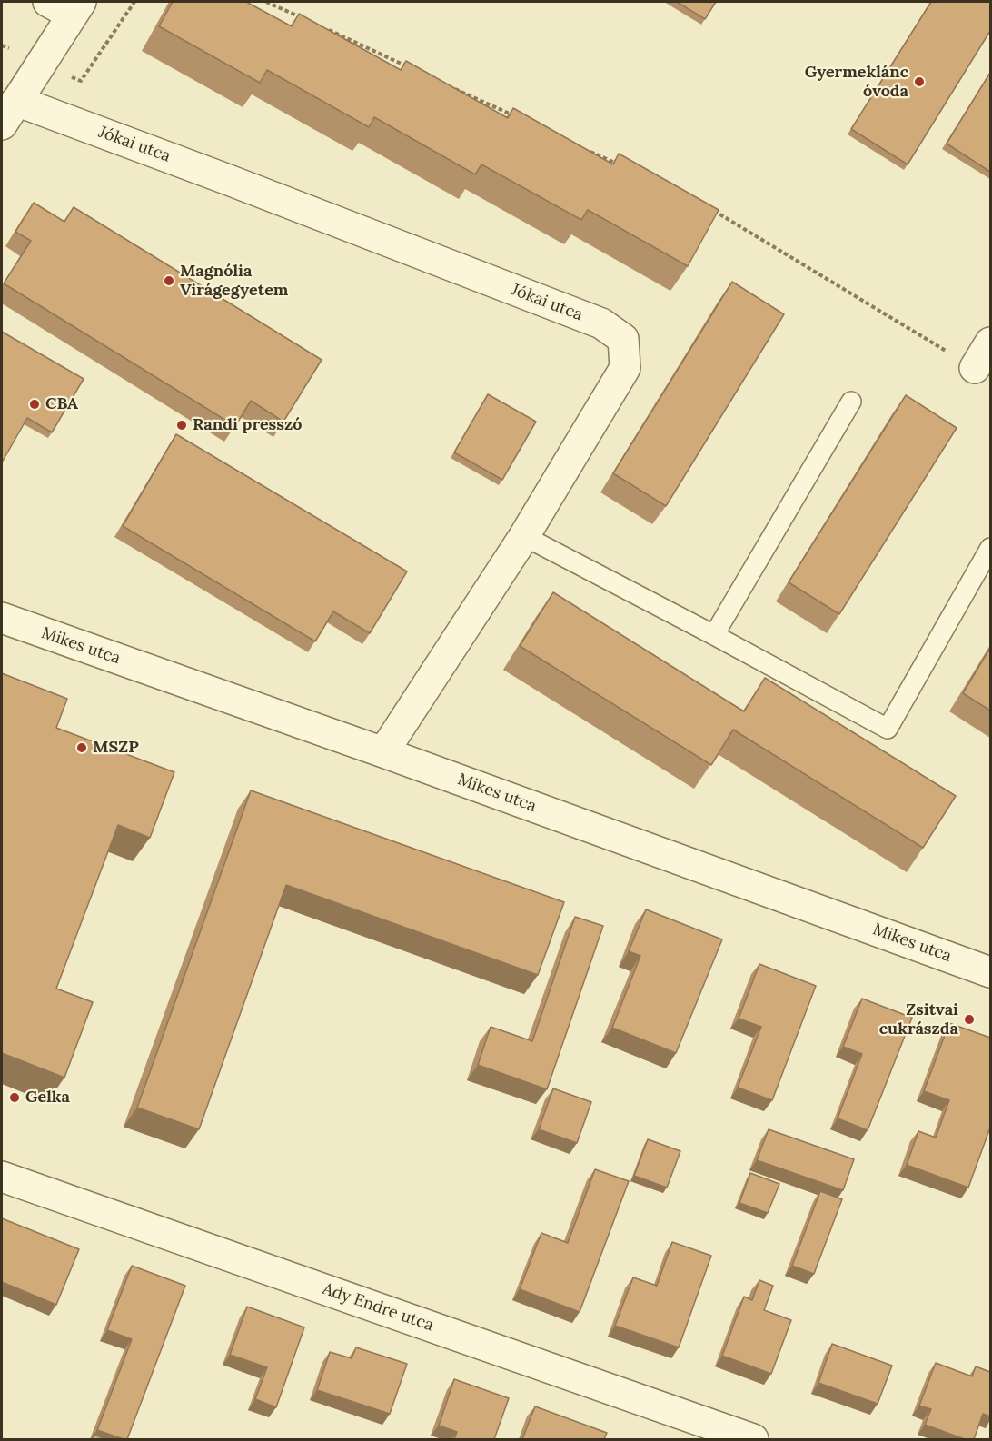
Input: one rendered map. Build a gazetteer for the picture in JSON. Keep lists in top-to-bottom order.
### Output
{
  "streets": {
    "street": ["Jókai utca", "Mikes utca", "Ady Endre utca"]
  },
  "crossings": [
    ["Jókai utca", "Mikes utca"]
  ],
  "places": [
    "Gyermeklánc óvoda",
    "Magnólia Virágegyetem",
    "CBA",
    "Randi presszó",
    "MSZP",
    "Zsitvai cukrászda",
    "Gelka"
  ]
}
